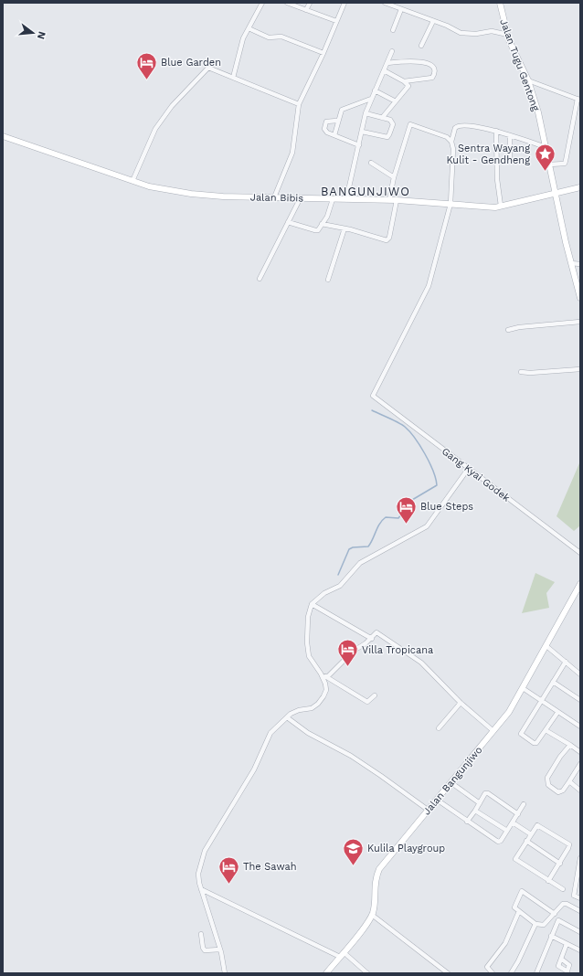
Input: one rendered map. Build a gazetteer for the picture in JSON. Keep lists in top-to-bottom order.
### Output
{
  "streets": {
    "main road": ["Jalan Tugu Gentong", "Jalan Bibis", "Jalan Bangunjiwo"],
    "street": ["Gang Kyai Godek"]
  },
  "crossings": [
    ["Jalan Tugu Gentong", "Jalan Bibis"],
    ["Jalan Bibis", "Gang Kyai Godek"]
  ],
  "districts": ["BANGUNJIWO"],
  "places": {
    "hotel": [
      "Blue Garden",
      "Blue Steps",
      "Villa Tropicana",
      "The Sawah"
    ],
    "place": ["Sentra Wayang Kulit - Gendheng"],
    "school or university": ["Kulila Playgroup"]
  },
  "north": "right"
}
